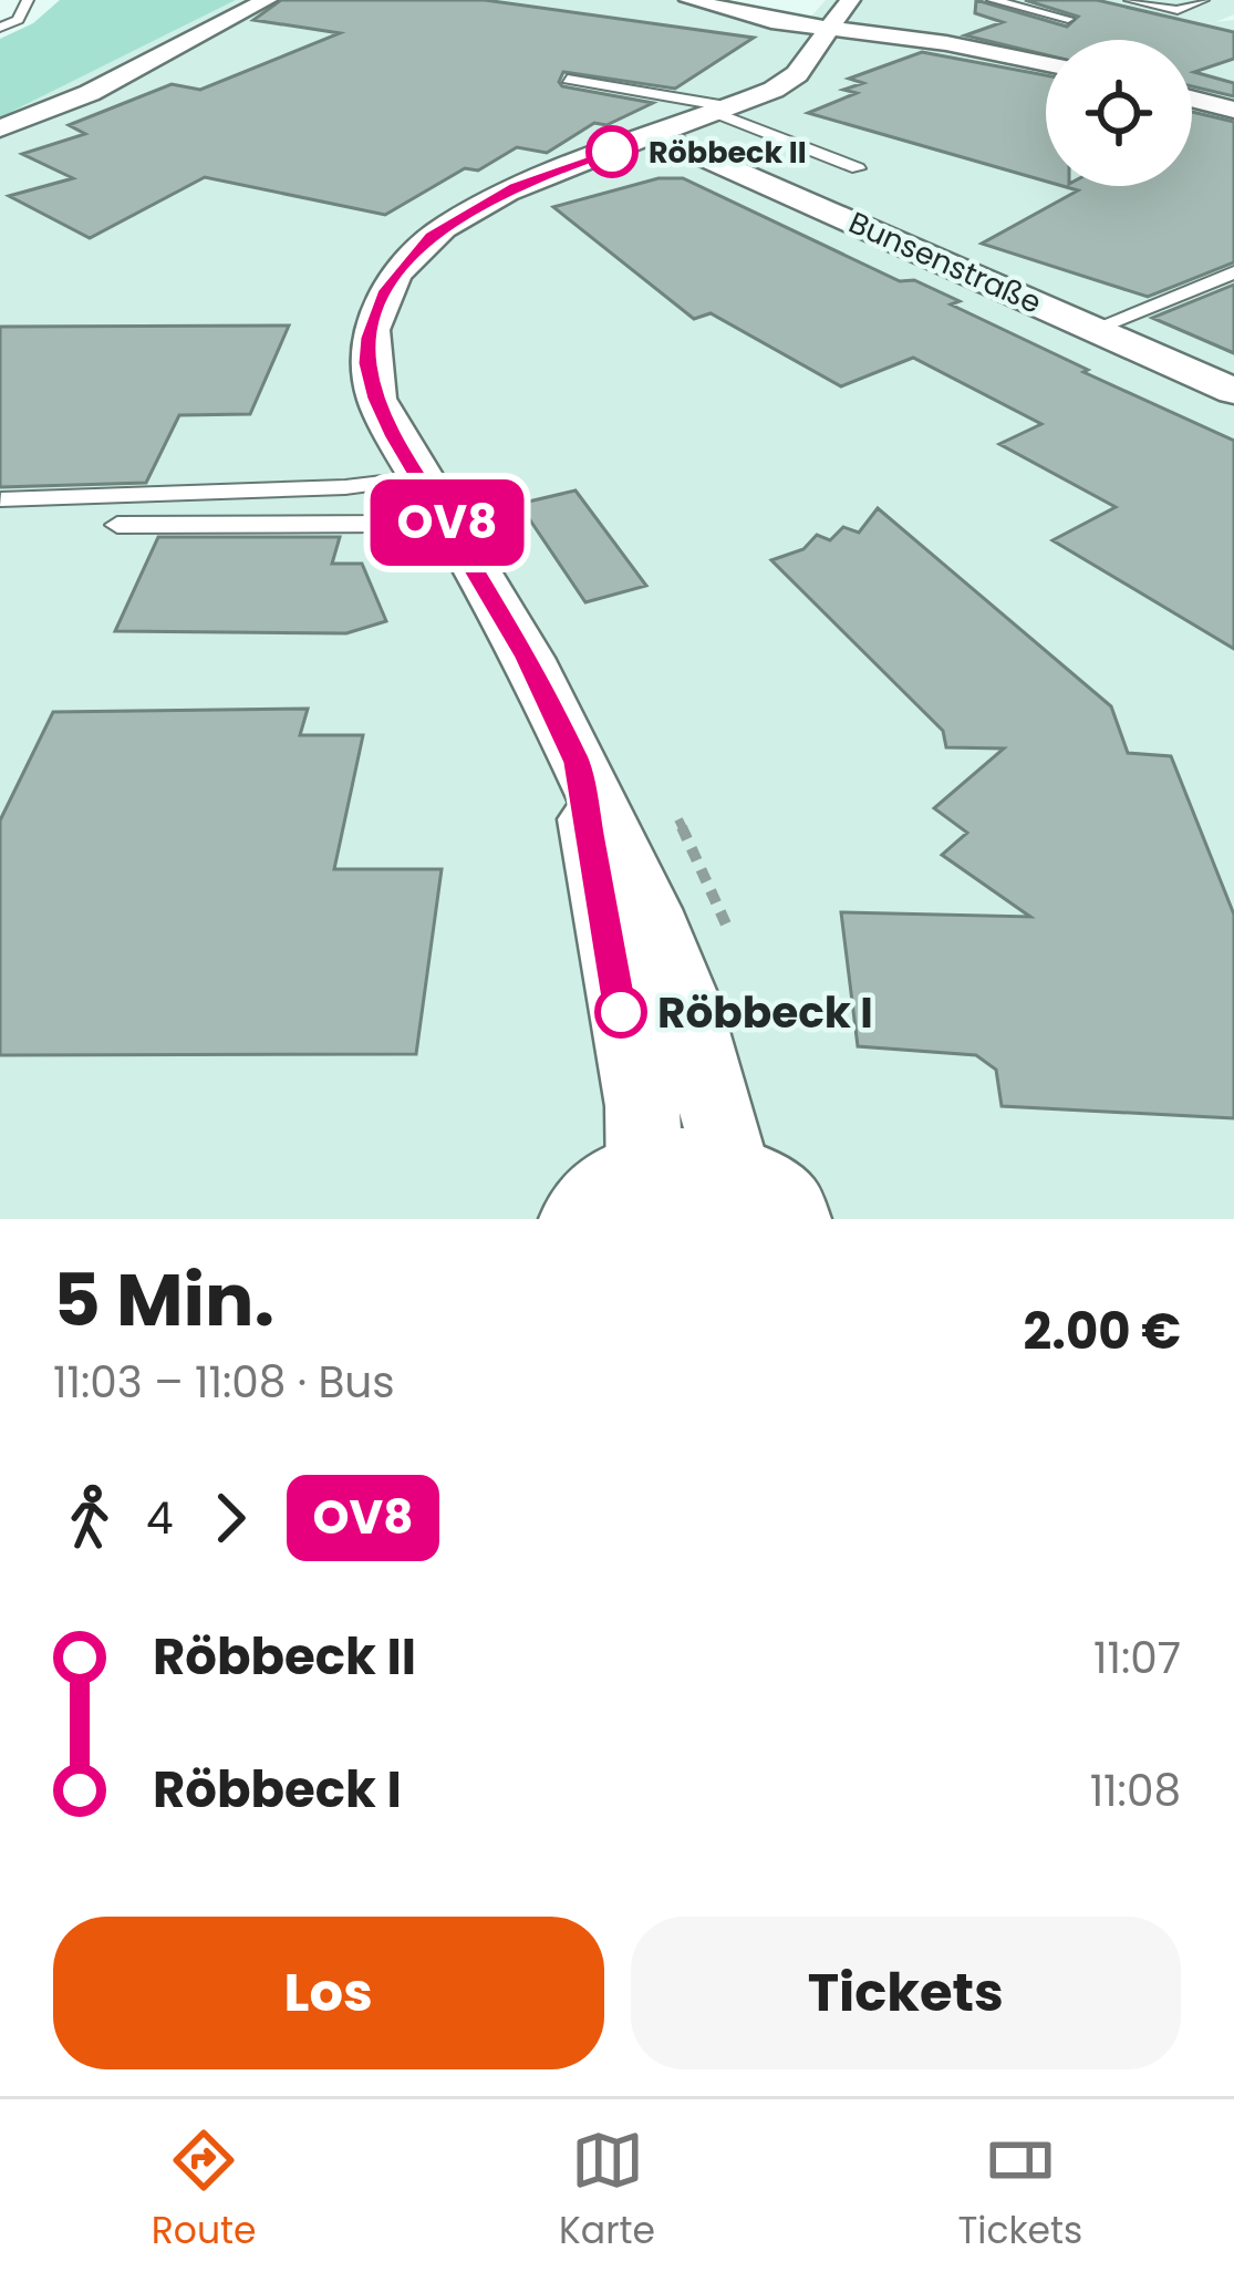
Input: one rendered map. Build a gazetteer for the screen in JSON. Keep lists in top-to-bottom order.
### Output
{
  "streets": {
    "street": ["Bunsenstraße"]
  },
  "places": ["Röbbeck II", "Röbbeck I"],
  "lines": ["bus line OV8"],
  "page": {
    "on_map": "OV8",
    "heading": ["5 Min.", "11:03 – 11:08 · Bus", "2.00 €"],
    "legs": ["4", "OV8"],
    "list": [
      {
        "name": "Röbbeck II",
        "value": "11:07"
      },
      {
        "name": "Röbbeck I",
        "value": "11:08"
      }
    ],
    "buttons": ["Los", "Tickets"],
    "tabs": ["Route", "Karte", "Tickets"]
  }
}
